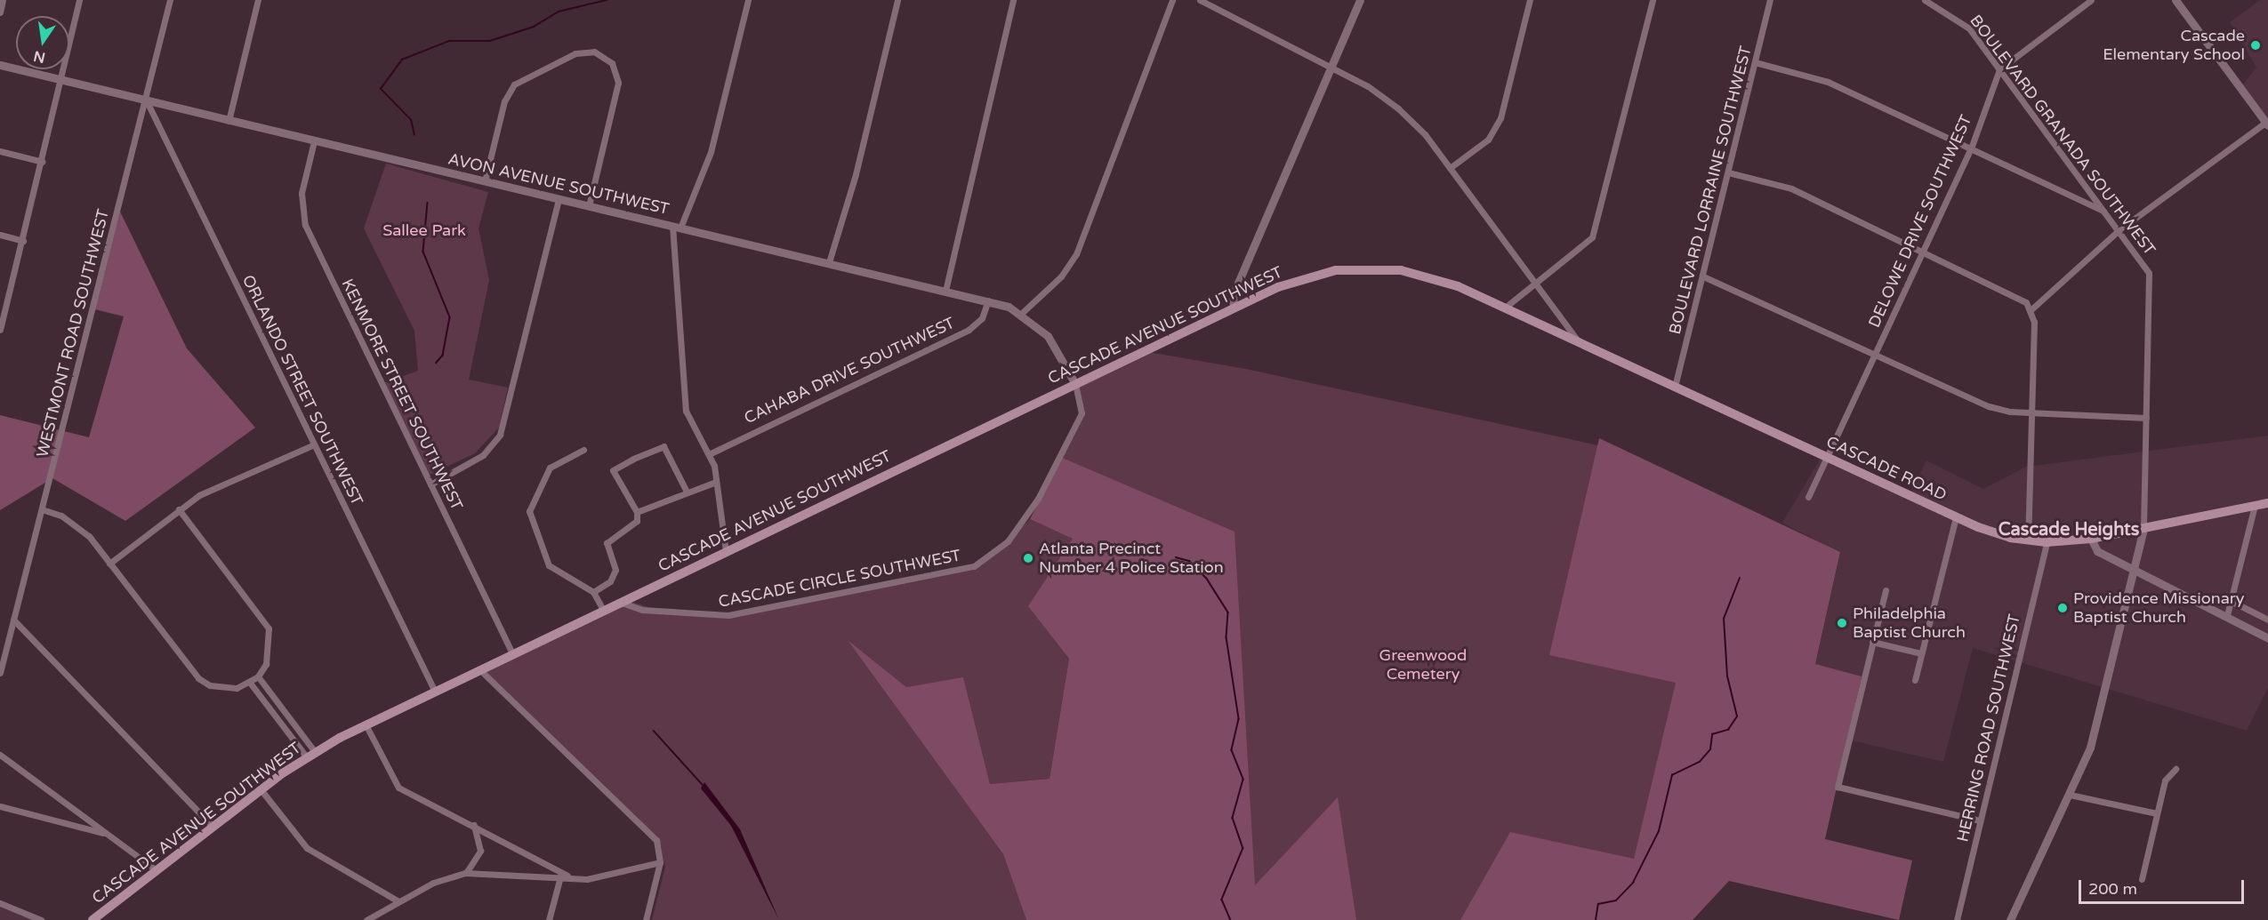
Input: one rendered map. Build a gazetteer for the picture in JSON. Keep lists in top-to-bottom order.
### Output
{
  "streets": {
    "main road": ["CASCADE AVENUE SOUTHWEST", "CASCADE ROAD"],
    "street": [
      "BOULEVARD GRANADA SOUTHWEST",
      "AVON AVENUE SOUTHWEST",
      "BOULEVARD LORRAINE SOUTHWEST",
      "DELOWE DRIVE SOUTHWEST",
      "WESTMONT ROAD SOUTHWEST",
      "CAHABA DRIVE SOUTHWEST",
      "ORLANDO STREET SOUTHWEST",
      "KENMORE STREET SOUTHWEST",
      "CASCADE CIRCLE SOUTHWEST",
      "HERRING ROAD SOUTHWEST"
    ]
  },
  "crossings": [
    ["BOULEVARD GRANADA SOUTHWEST", "DELOWE DRIVE SOUTHWEST"],
    ["BOULEVARD GRANADA SOUTHWEST", "CASCADE ROAD"],
    ["AVON AVENUE SOUTHWEST", "CASCADE AVENUE SOUTHWEST"],
    ["AVON AVENUE SOUTHWEST", "WESTMONT ROAD SOUTHWEST"],
    ["AVON AVENUE SOUTHWEST", "CAHABA DRIVE SOUTHWEST"],
    ["AVON AVENUE SOUTHWEST", "ORLANDO STREET SOUTHWEST"],
    ["AVON AVENUE SOUTHWEST", "KENMORE STREET SOUTHWEST"],
    ["AVON AVENUE SOUTHWEST", "CASCADE CIRCLE SOUTHWEST"],
    ["BOULEVARD LORRAINE SOUTHWEST", "CASCADE ROAD"],
    ["DELOWE DRIVE SOUTHWEST", "CASCADE ROAD"],
    ["CASCADE AVENUE SOUTHWEST", "ORLANDO STREET SOUTHWEST"],
    ["CASCADE AVENUE SOUTHWEST", "KENMORE STREET SOUTHWEST"],
    ["CASCADE AVENUE SOUTHWEST", "CASCADE ROAD"],
    ["CASCADE AVENUE SOUTHWEST", "CASCADE CIRCLE SOUTHWEST"],
    ["WESTMONT ROAD SOUTHWEST", "ORLANDO STREET SOUTHWEST"],
    ["CASCADE ROAD", "HERRING ROAD SOUTHWEST"]
  ],
  "districts": ["Cascade Heights"],
  "parks": ["Sallee Park", "Greenwood Cemetery"],
  "places": [
    "Cascade Elementary School",
    "Atlanta Precinct Number 4 Police Station",
    "Providence Missionary Baptist Church",
    "Philadelphia Baptist Church"
  ],
  "scale_bar": "200 m",
  "north": "bottom"
}
